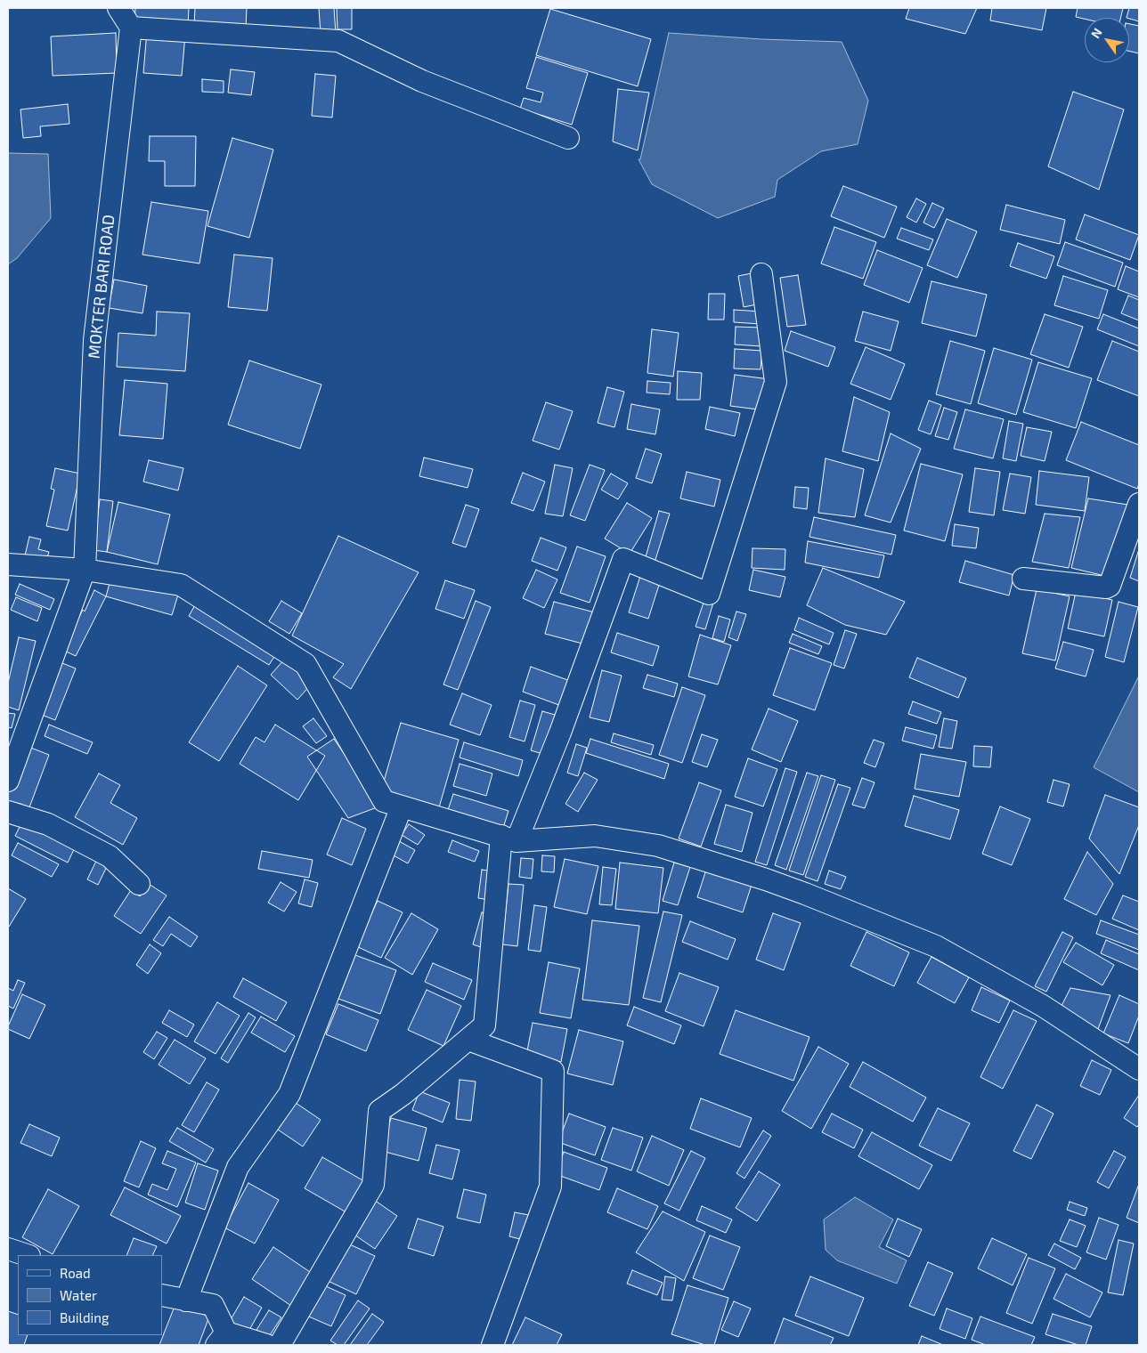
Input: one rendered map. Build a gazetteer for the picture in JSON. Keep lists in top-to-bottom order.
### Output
{
  "streets": {
    "street": ["MOKTER BARI ROAD"]
  },
  "legend": ["Road", "Water", "Building"],
  "north": "top left"
}
